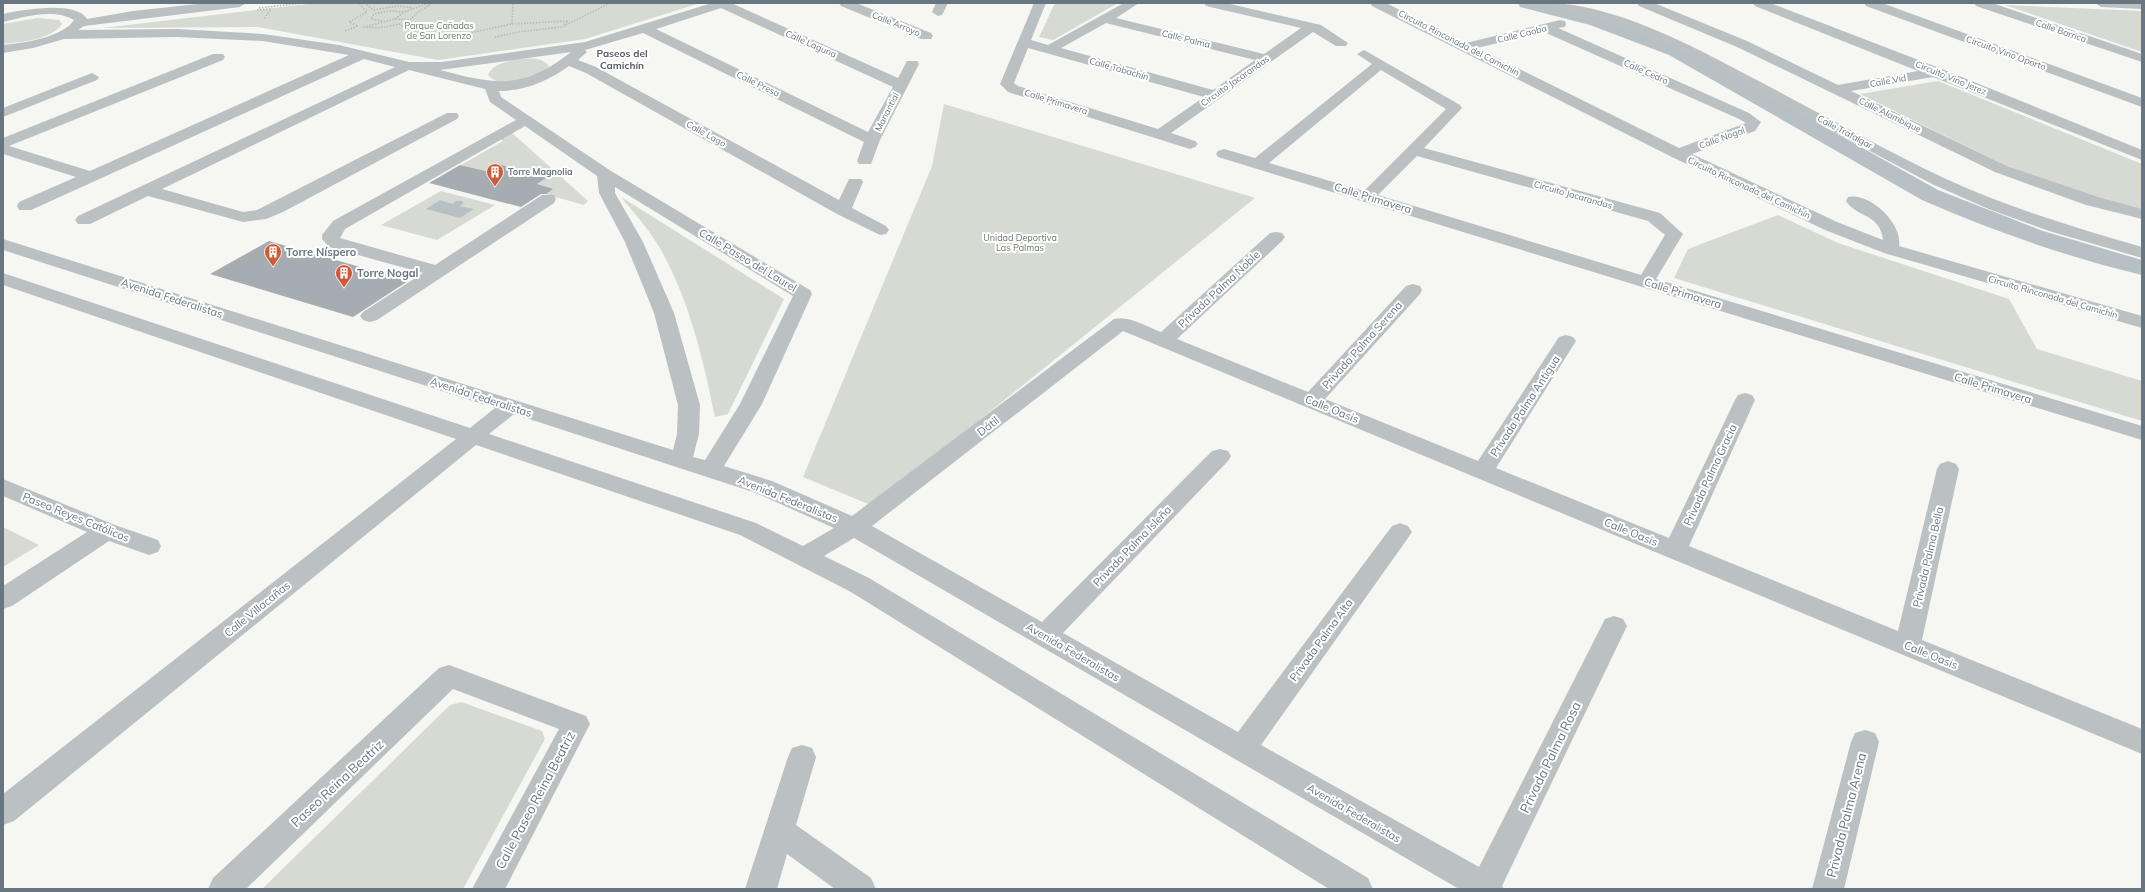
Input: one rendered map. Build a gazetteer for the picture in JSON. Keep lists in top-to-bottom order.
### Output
{
  "streets": {
    "street": [
      "Calle Arroyo",
      "Calle Barrica",
      "Calle Caoba",
      "Calle Palma",
      "Circuito Rinconada del Camichín",
      "Calle Laguna",
      "Circuito Vino Oporto",
      "Calle Tabachín",
      "Calle Cedro",
      "Circuito Vino Jerez",
      "Circuito Jacarandas",
      "Calle Vid",
      "Calle Presa",
      "Calle Primavera",
      "Manantial",
      "Calle Alambique",
      "Calle Trafalgar",
      "Calle Lago",
      "Calle Nogal",
      "Calle Paseo del Laurel",
      "Privada Palma Noble",
      "Avenida Federalistas",
      "Privada Palma Serena",
      "Privada Palma Antigua",
      "Calle Oasis",
      "Dátil",
      "Privada Palma Gracia",
      "Paseo Reyes Católicos",
      "Privada Palma Isleña",
      "Privada Palma Bella",
      "Calle Villacañas",
      "Privada Palma Alta",
      "Privada Palma Rosa",
      "Paseo Reina Beatriz",
      "Calle Paseo Reina Beatriz",
      "Privada Palma Arena"
    ]
  },
  "crossings": [
    ["Calle Caoba", "Circuito Rinconada del Camichín"],
    ["Calle Caoba", "Calle Cedro"],
    ["Calle Palma", "Circuito Jacarandas"],
    ["Circuito Rinconada del Camichín", "Calle Nogal"],
    ["Calle Laguna", "Manantial"],
    ["Calle Tabachín", "Circuito Jacarandas"],
    ["Calle Tabachín", "Calle Primavera"],
    ["Calle Cedro", "Calle Nogal"],
    ["Circuito Vino Jerez", "Calle Vid"],
    ["Circuito Jacarandas", "Calle Primavera"],
    ["Calle Vid", "Calle Alambique"],
    ["Calle Presa", "Manantial"],
    ["Calle Paseo del Laurel", "Avenida Federalistas"],
    ["Privada Palma Noble", "Calle Oasis"],
    ["Avenida Federalistas", "Dátil"],
    ["Avenida Federalistas", "Privada Palma Isleña"],
    ["Avenida Federalistas", "Calle Villacañas"],
    ["Avenida Federalistas", "Privada Palma Alta"],
    ["Avenida Federalistas", "Privada Palma Rosa"],
    ["Privada Palma Serena", "Calle Oasis"],
    ["Privada Palma Antigua", "Calle Oasis"],
    ["Calle Oasis", "Dátil"],
    ["Calle Oasis", "Privada Palma Gracia"],
    ["Calle Oasis", "Privada Palma Bella"],
    ["Paseo Reina Beatriz", "Calle Paseo Reina Beatriz"]
  ],
  "districts": ["Paseos del Camichín"],
  "parks": ["Parque Cañadas de San Lorenzo", "Unidad Deportiva Las Palmas"],
  "places": {
    "building": ["Torre Magnolia", "Torre Níspero", "Torre Nogal"]
  }
}
